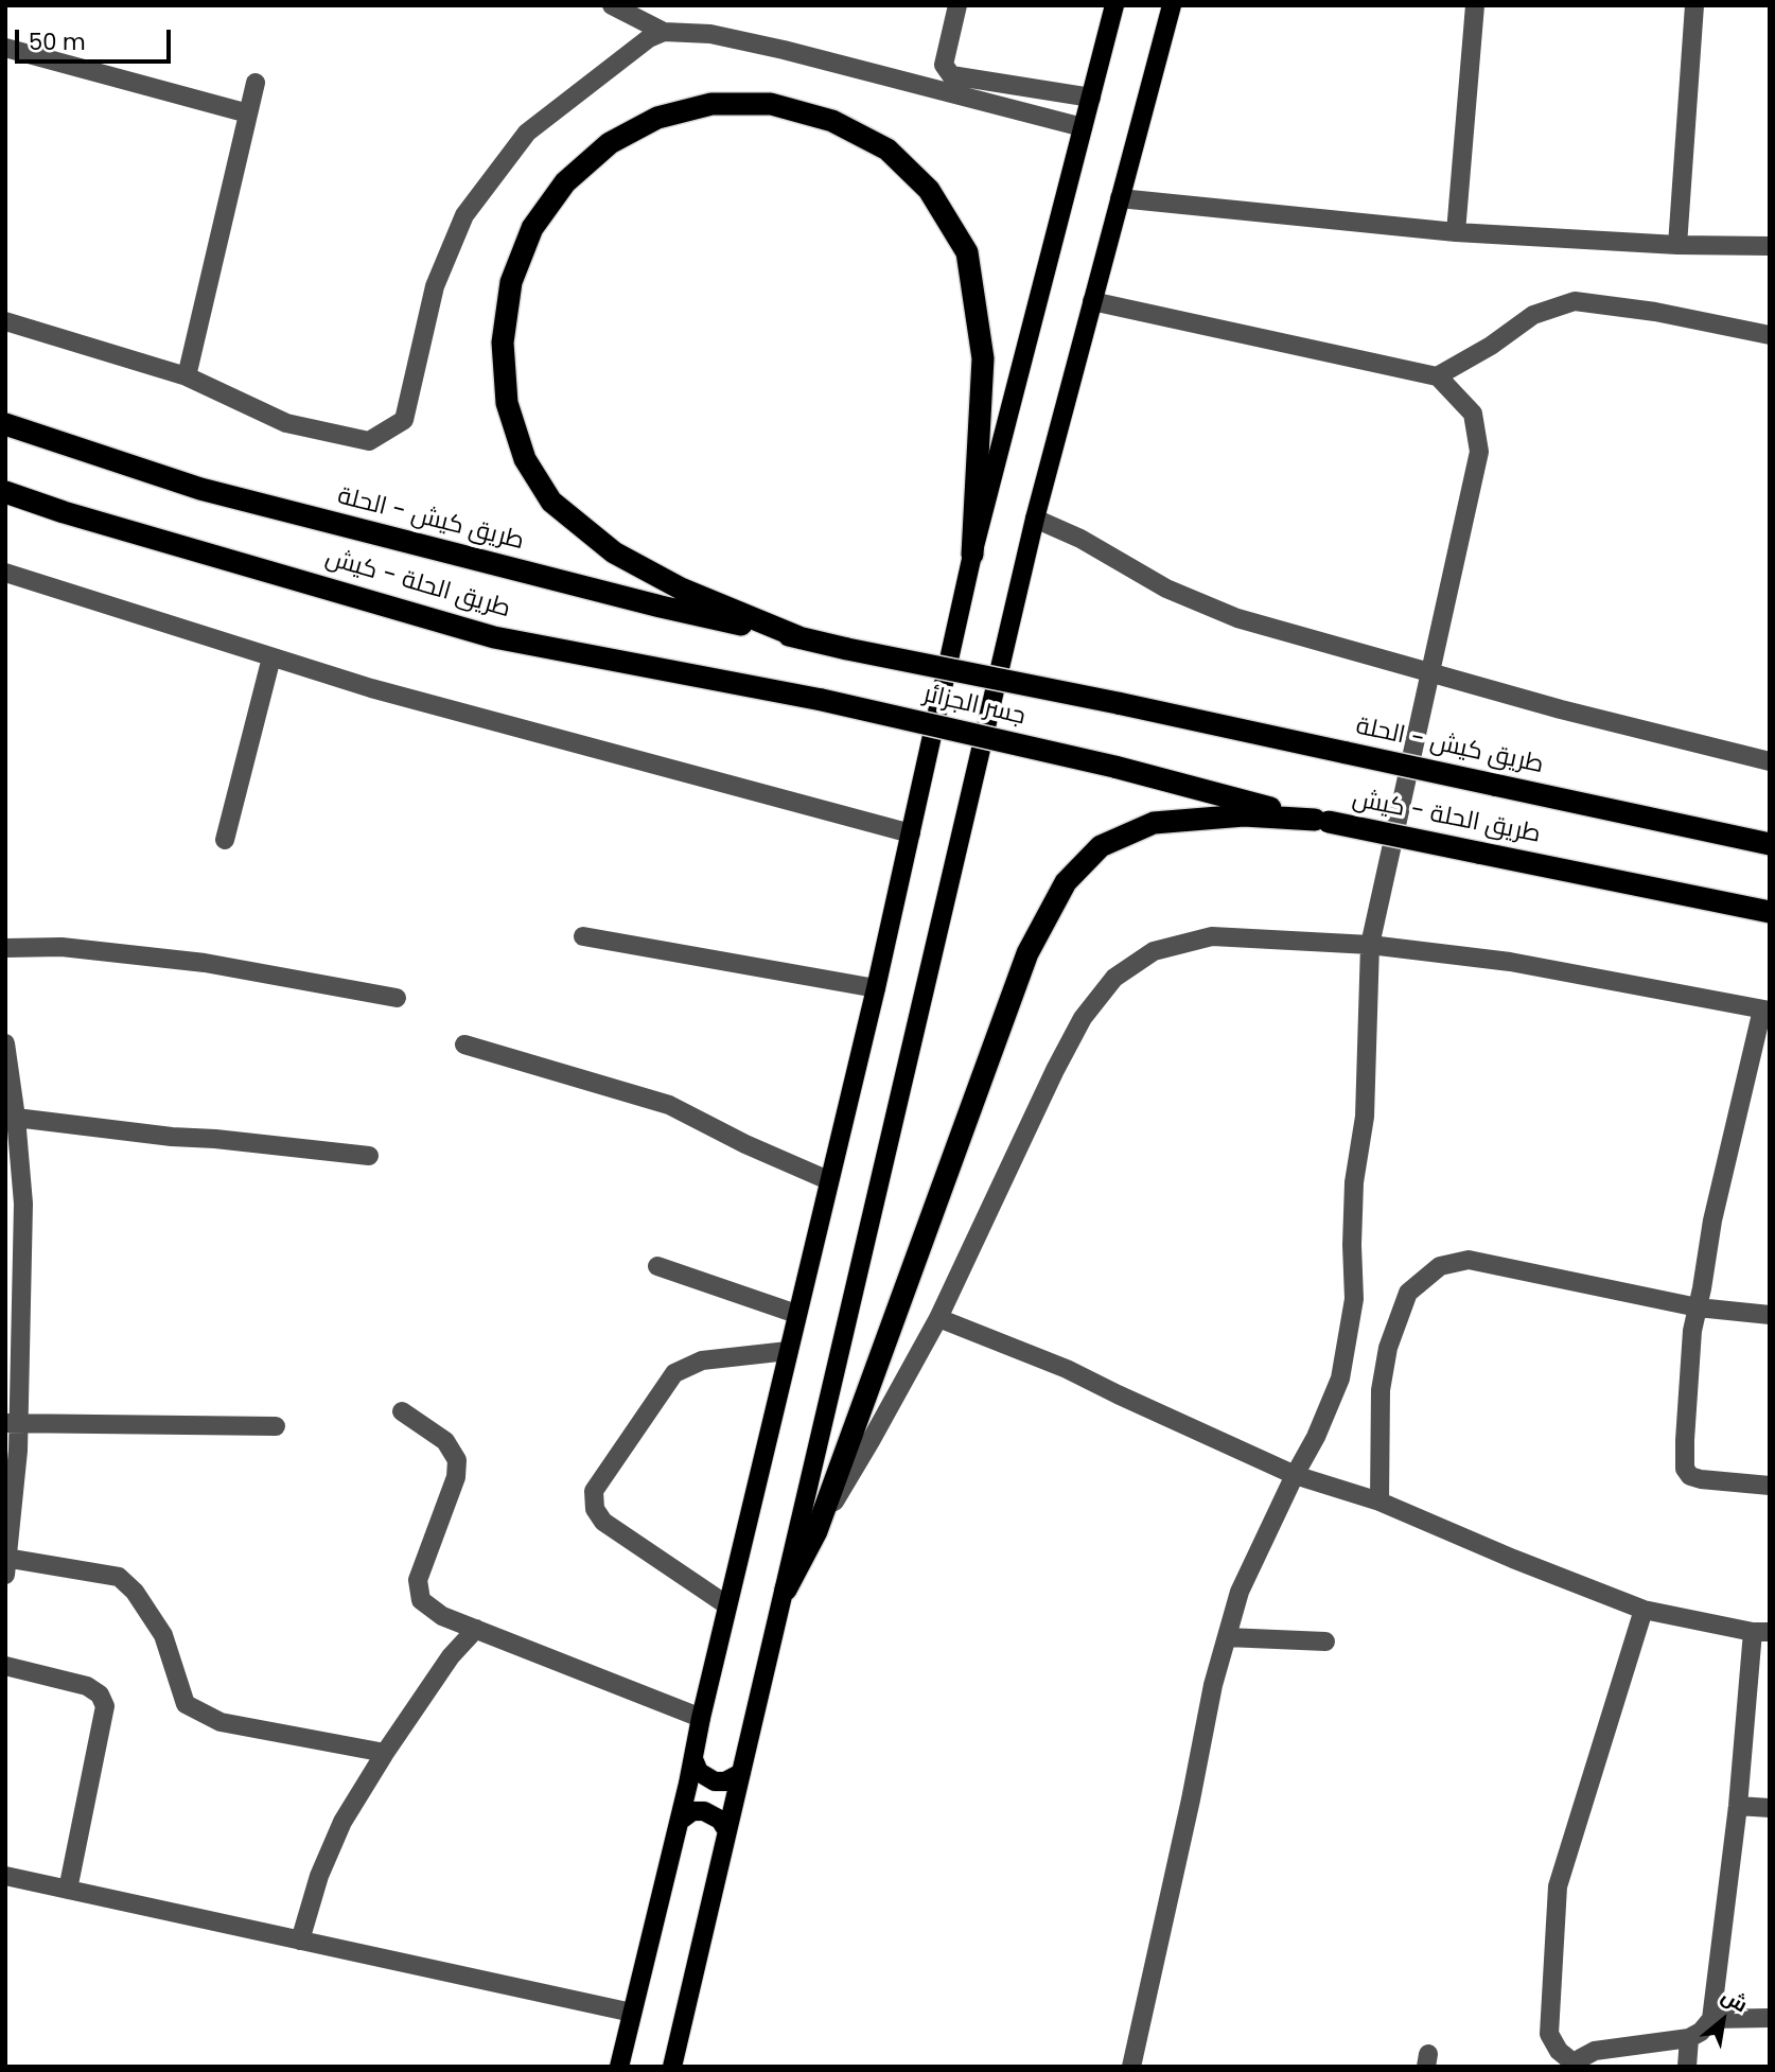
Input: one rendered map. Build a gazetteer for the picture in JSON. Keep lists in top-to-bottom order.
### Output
{
  "streets": {
    "highway": ["طريق كيش - الحلة", "طريق الحلة - كيش", "جسر الجزائر"]
  },
  "crossings": [
    ["طريق كيش - الحلة", "جسر الجزائر"],
    ["طريق الحلة - كيش", "جسر الجزائر"]
  ],
  "scale_bar": "50 m",
  "north": "top right"
}
